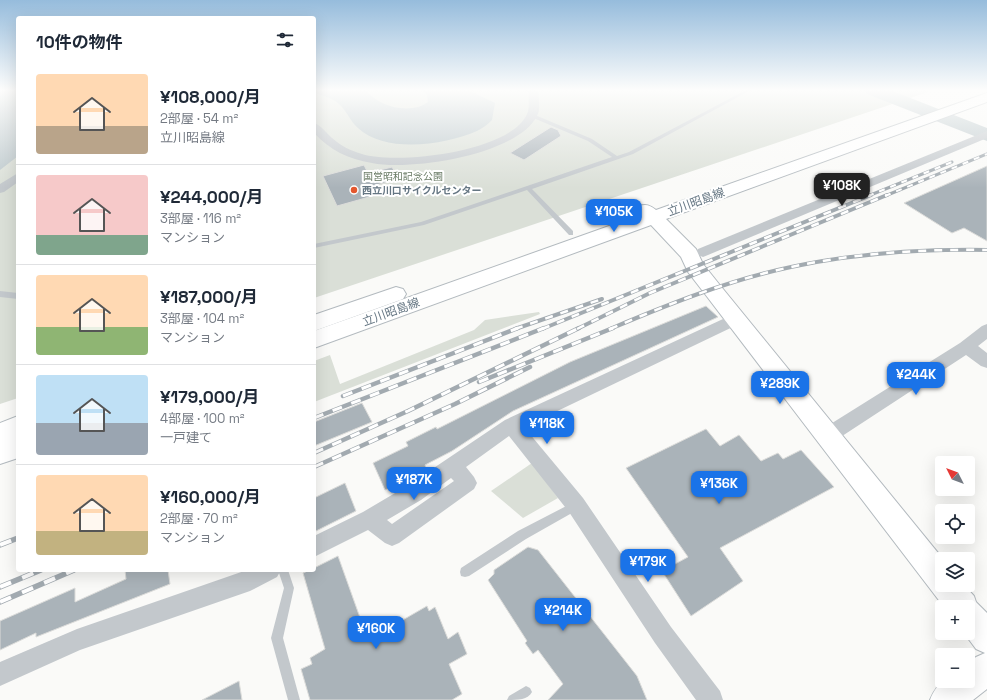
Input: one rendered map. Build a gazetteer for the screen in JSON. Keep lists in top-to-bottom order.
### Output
{
  "streets": {
    "main road": ["立川昭島線"]
  },
  "parks": ["国営昭和記念公園"],
  "places": ["西立川口サイクルセンター"],
  "north": "top left",
  "page": {
    "heading": "10件の物件",
    "list": [
      {
        "name": "¥108,000/月",
        "note": "2部屋 · 54 m² · 立川昭島線"
      },
      {
        "name": "¥244,000/月",
        "note": "3部屋 · 116 m² · マンション"
      },
      {
        "name": "¥187,000/月",
        "note": "3部屋 · 104 m² · マンション"
      },
      {
        "name": "¥179,000/月",
        "note": "4部屋 · 100 m² · 一戸建て"
      },
      {
        "name": "¥160,000/月",
        "note": "2部屋 · 70 m² · マンション"
      }
    ],
    "price": [
      "¥108K",
      "¥105K",
      "¥244K",
      "¥289K",
      "¥118K",
      "¥187K",
      "¥136K",
      "¥179K",
      "¥214K",
      "¥160K"
    ],
    "map_buttons": ["+", "−"]
  }
}
